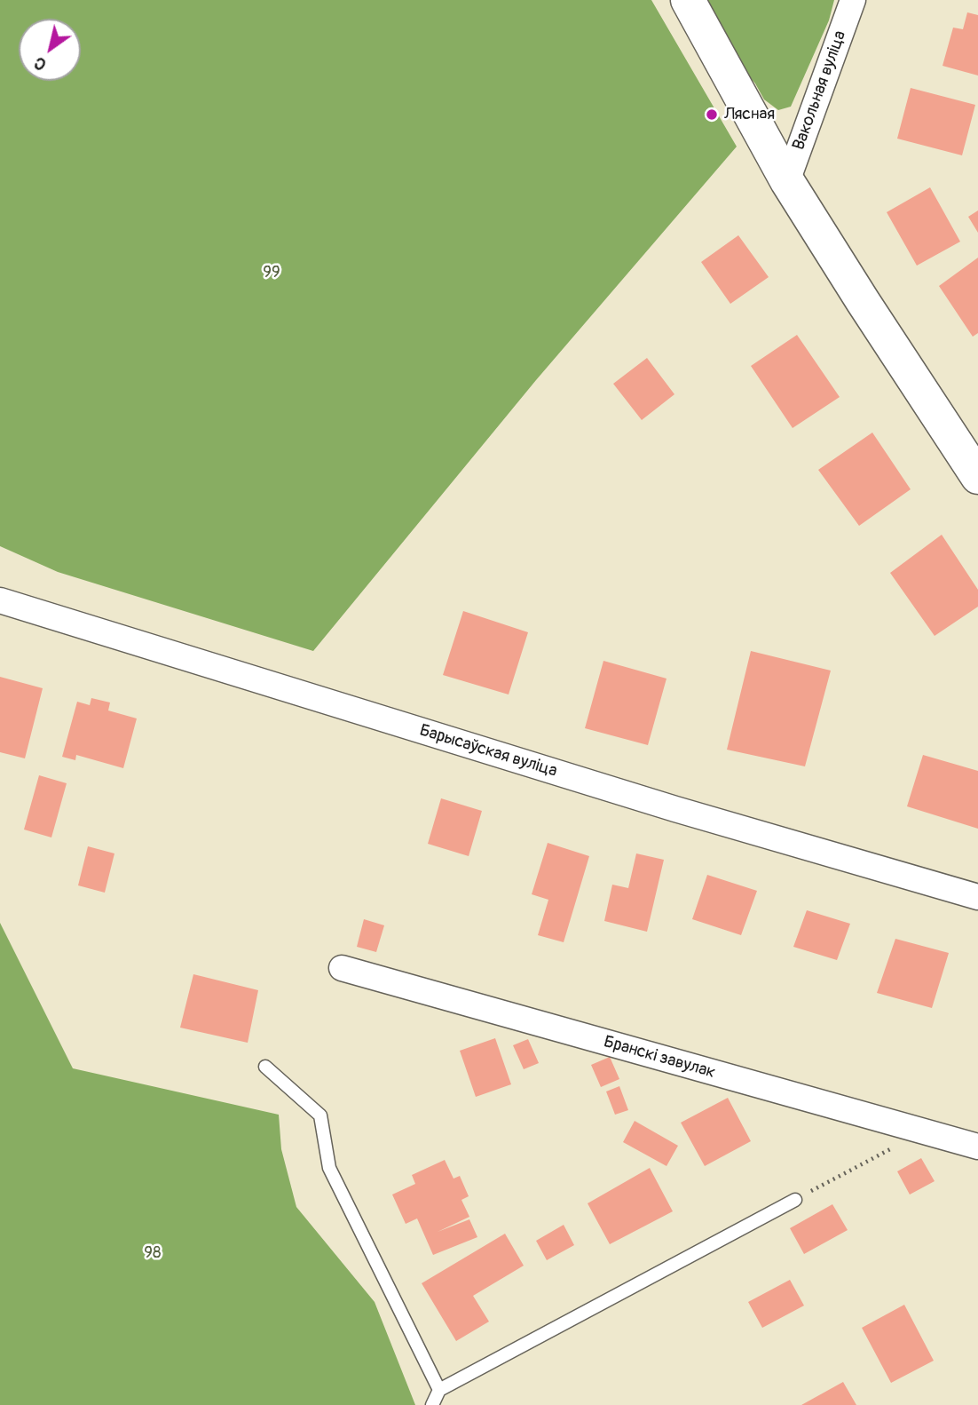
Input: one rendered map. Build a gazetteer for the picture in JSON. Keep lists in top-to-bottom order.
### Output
{
  "streets": {
    "street": ["Вакольная вуліца", "Барысаўская вуліца", "Бранскі завулак"]
  },
  "parks": ["99", "98"],
  "places": ["Лясная"],
  "north": "bottom left"
}
